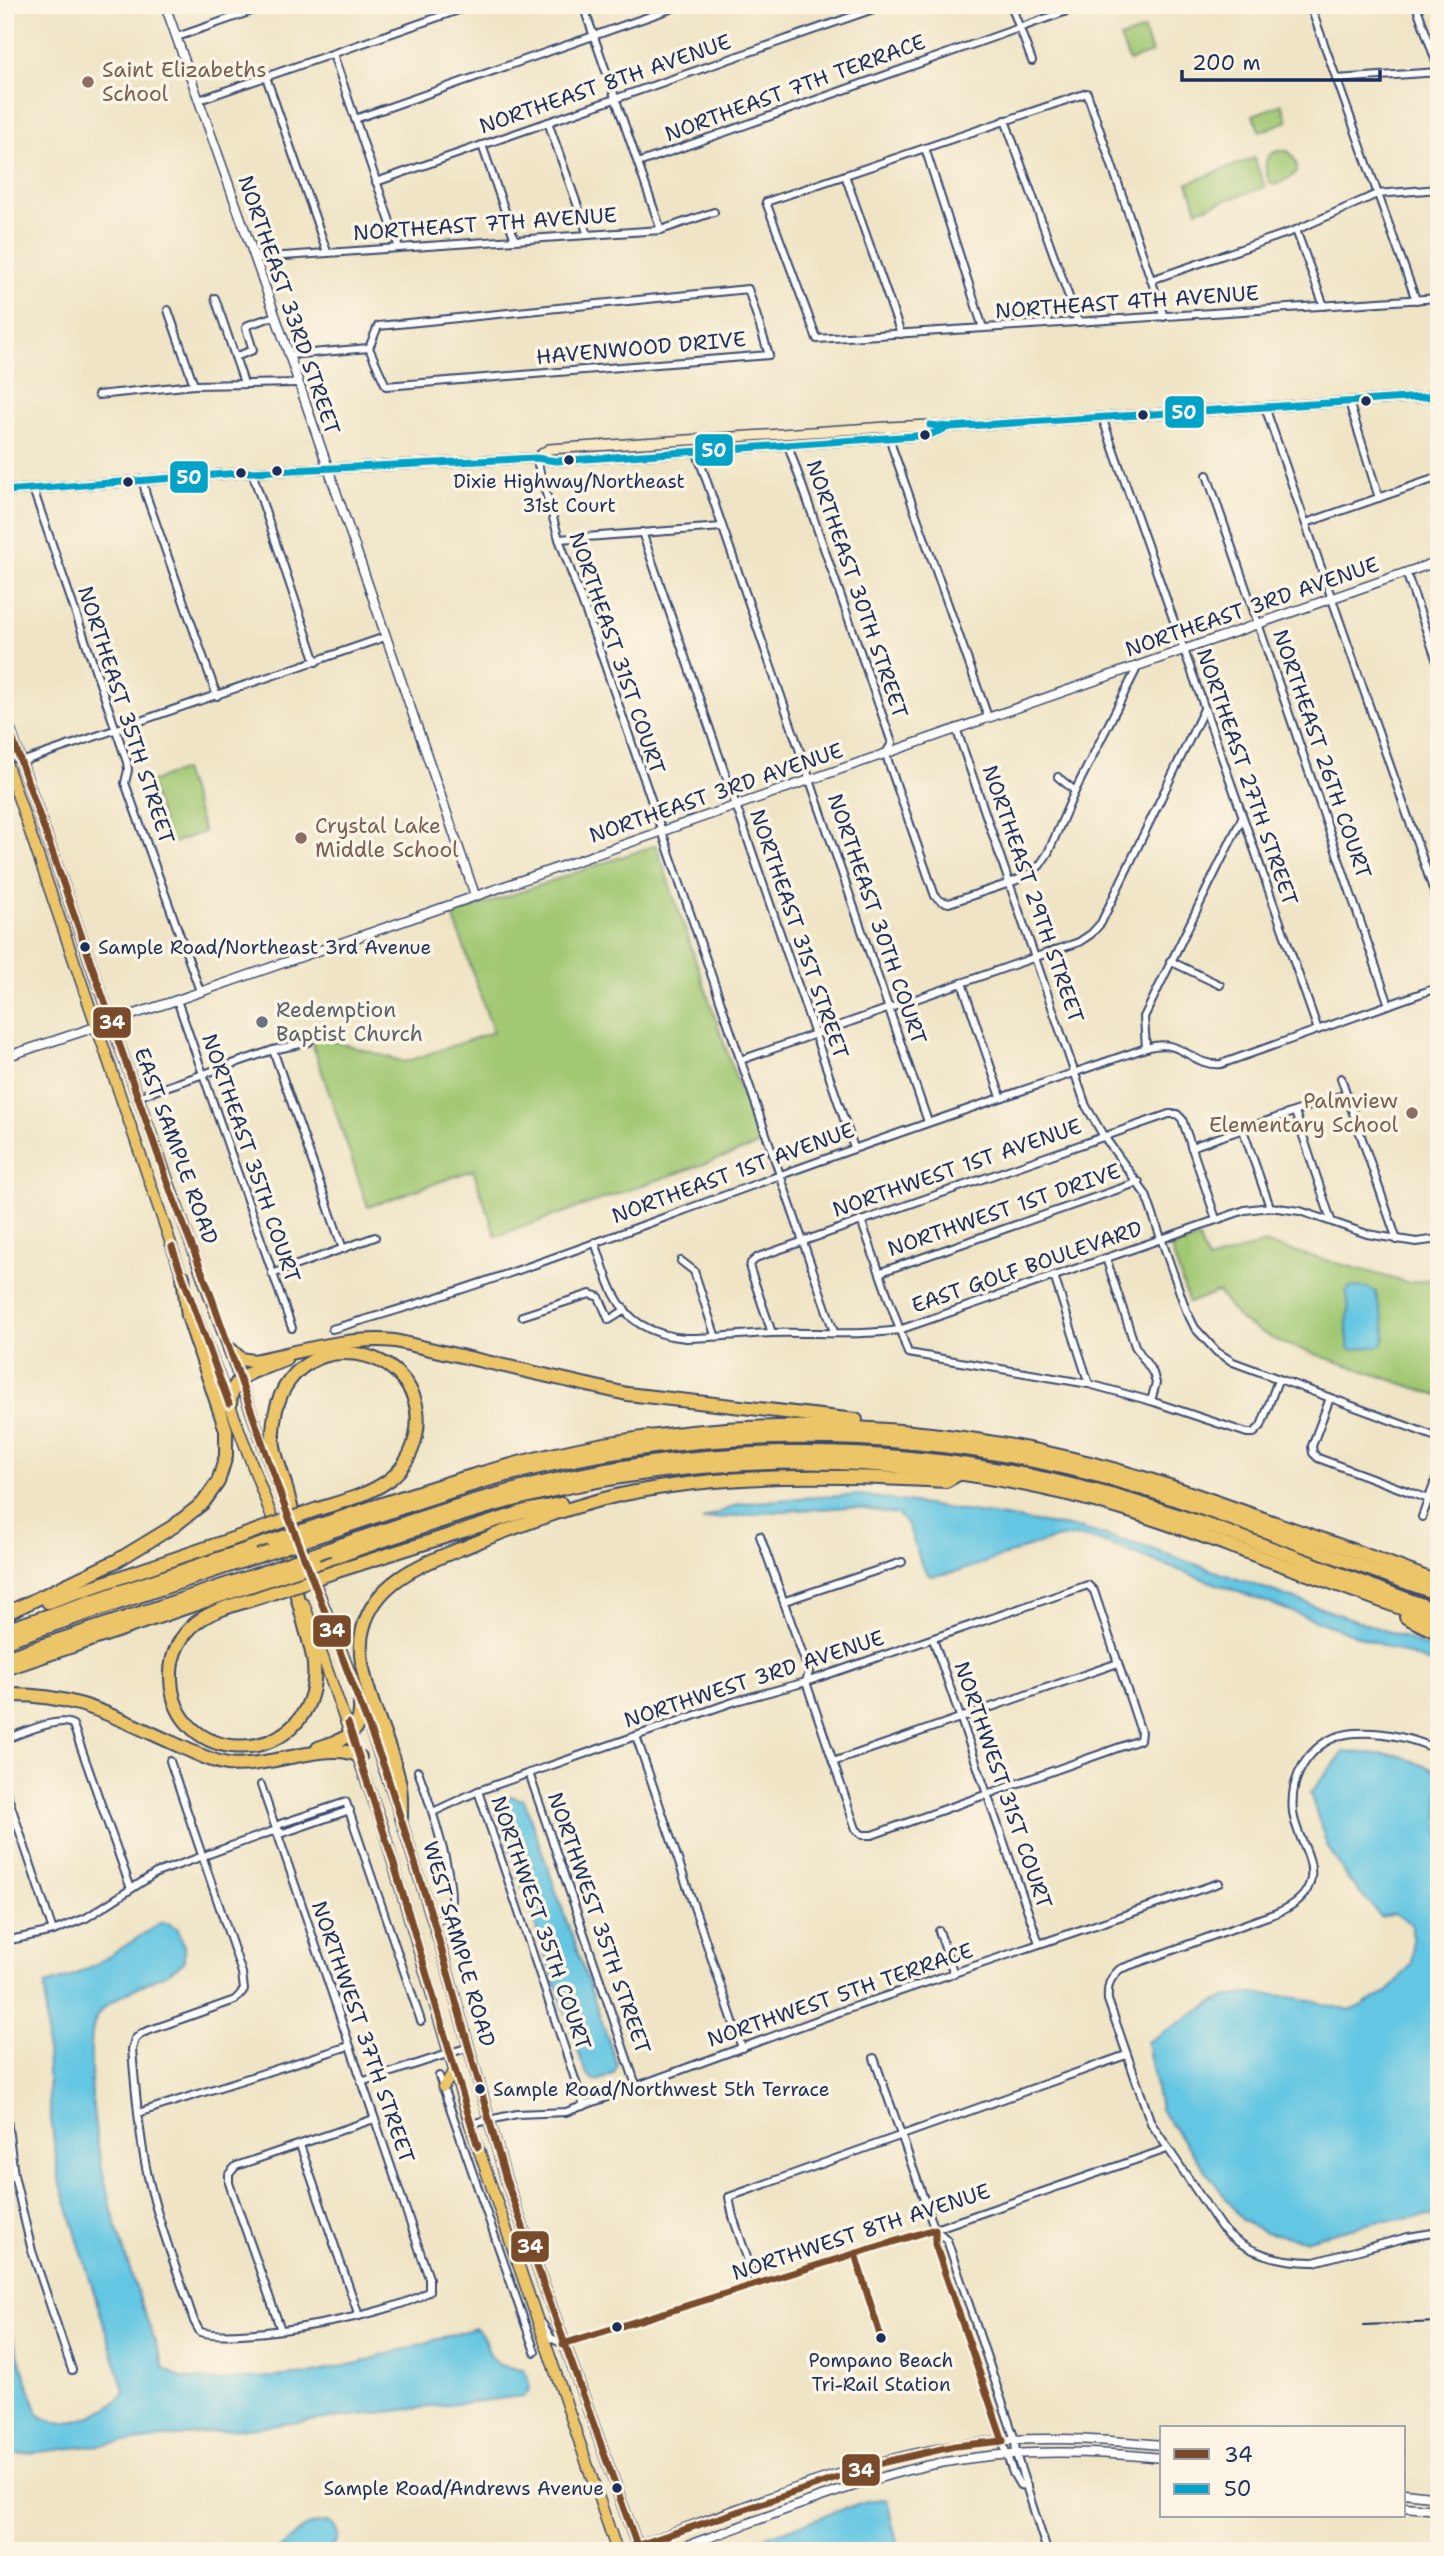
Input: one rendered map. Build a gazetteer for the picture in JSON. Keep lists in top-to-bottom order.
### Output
{
  "streets": {
    "main road": ["EAST SAMPLE ROAD", "WEST SAMPLE ROAD"],
    "street": [
      "NORTHEAST 8TH AVENUE",
      "NORTHEAST 7TH TERRACE",
      "NORTHEAST 7TH AVENUE",
      "NORTHEAST 4TH AVENUE",
      "NORTHEAST 33RD STREET",
      "HAVENWOOD DRIVE",
      "NORTHEAST 30TH STREET",
      "NORTHEAST 3RD AVENUE",
      "NORTHEAST 31ST COURT",
      "NORTHEAST 35TH STREET",
      "NORTHEAST 26TH COURT",
      "NORTHEAST 27TH STREET",
      "NORTHEAST 29TH STREET",
      "NORTHEAST 30TH COURT",
      "NORTHEAST 31ST STREET",
      "NORTHEAST 35TH COURT",
      "NORTHWEST 1ST AVENUE",
      "NORTHEAST 1ST AVENUE",
      "NORTHWEST 1ST DRIVE",
      "EAST GOLF BOULEVARD",
      "NORTHWEST 3RD AVENUE",
      "NORTHWEST 31ST COURT",
      "NORTHWEST 35TH COURT",
      "NORTHWEST 35TH STREET",
      "NORTHWEST 5TH TERRACE",
      "NORTHWEST 37TH STREET",
      "NORTHWEST 8TH AVENUE"
    ]
  },
  "crossings": [
    ["NORTHEAST 7TH AVENUE", "NORTHEAST 33RD STREET"],
    ["NORTHEAST 33RD STREET", "NORTHEAST 3RD AVENUE"],
    ["NORTHEAST 30TH STREET", "NORTHEAST 3RD AVENUE"],
    ["NORTHEAST 30TH STREET", "NORTHEAST 29TH STREET"],
    ["NORTHEAST 3RD AVENUE", "NORTHEAST 31ST COURT"],
    ["NORTHEAST 3RD AVENUE", "NORTHEAST 35TH STREET"],
    ["NORTHEAST 3RD AVENUE", "NORTHEAST 26TH COURT"],
    ["NORTHEAST 3RD AVENUE", "NORTHEAST 27TH STREET"],
    ["NORTHEAST 3RD AVENUE", "NORTHEAST 29TH STREET"],
    ["NORTHEAST 3RD AVENUE", "NORTHEAST 30TH COURT"],
    ["NORTHEAST 3RD AVENUE", "NORTHEAST 31ST STREET"],
    ["NORTHEAST 3RD AVENUE", "EAST SAMPLE ROAD"],
    ["NORTHEAST 3RD AVENUE", "NORTHEAST 35TH COURT"],
    ["NORTHEAST 31ST COURT", "NORTHEAST 1ST AVENUE"],
    ["NORTHEAST 29TH STREET", "NORTHWEST 1ST AVENUE"],
    ["NORTHEAST 29TH STREET", "NORTHEAST 1ST AVENUE"],
    ["NORTHEAST 29TH STREET", "NORTHWEST 1ST DRIVE"],
    ["NORTHEAST 29TH STREET", "EAST GOLF BOULEVARD"],
    ["NORTHEAST 30TH COURT", "NORTHEAST 1ST AVENUE"],
    ["NORTHEAST 31ST STREET", "NORTHEAST 1ST AVENUE"],
    ["EAST SAMPLE ROAD", "WEST SAMPLE ROAD"],
    ["NORTHWEST 1ST AVENUE", "EAST GOLF BOULEVARD"],
    ["NORTHWEST 3RD AVENUE", "NORTHWEST 31ST COURT"],
    ["NORTHWEST 3RD AVENUE", "NORTHWEST 35TH COURT"],
    ["NORTHWEST 3RD AVENUE", "NORTHWEST 35TH STREET"],
    ["NORTHWEST 31ST COURT", "NORTHWEST 5TH TERRACE"],
    ["NORTHWEST 35TH COURT", "NORTHWEST 5TH TERRACE"],
    ["NORTHWEST 35TH STREET", "NORTHWEST 5TH TERRACE"],
    ["WEST SAMPLE ROAD", "NORTHWEST 5TH TERRACE"],
    ["WEST SAMPLE ROAD", "NORTHWEST 8TH AVENUE"]
  ],
  "places": [
    "Saint Elizabeths School",
    "Dixie Highway/Northeast 31st Court",
    "Crystal Lake Middle School",
    "Sample Road/Northeast 3rd Avenue",
    "Redemption Baptist Church",
    "Palmview Elementary School",
    "Sample Road/Northwest 5th Terrace",
    "Pompano Beach Tri-Rail Station",
    "Sample Road/Andrews Avenue"
  ],
  "lines": ["transit line 50", "transit line 34"],
  "legend": ["34", "50"],
  "scale_bar": "200 m"
}
